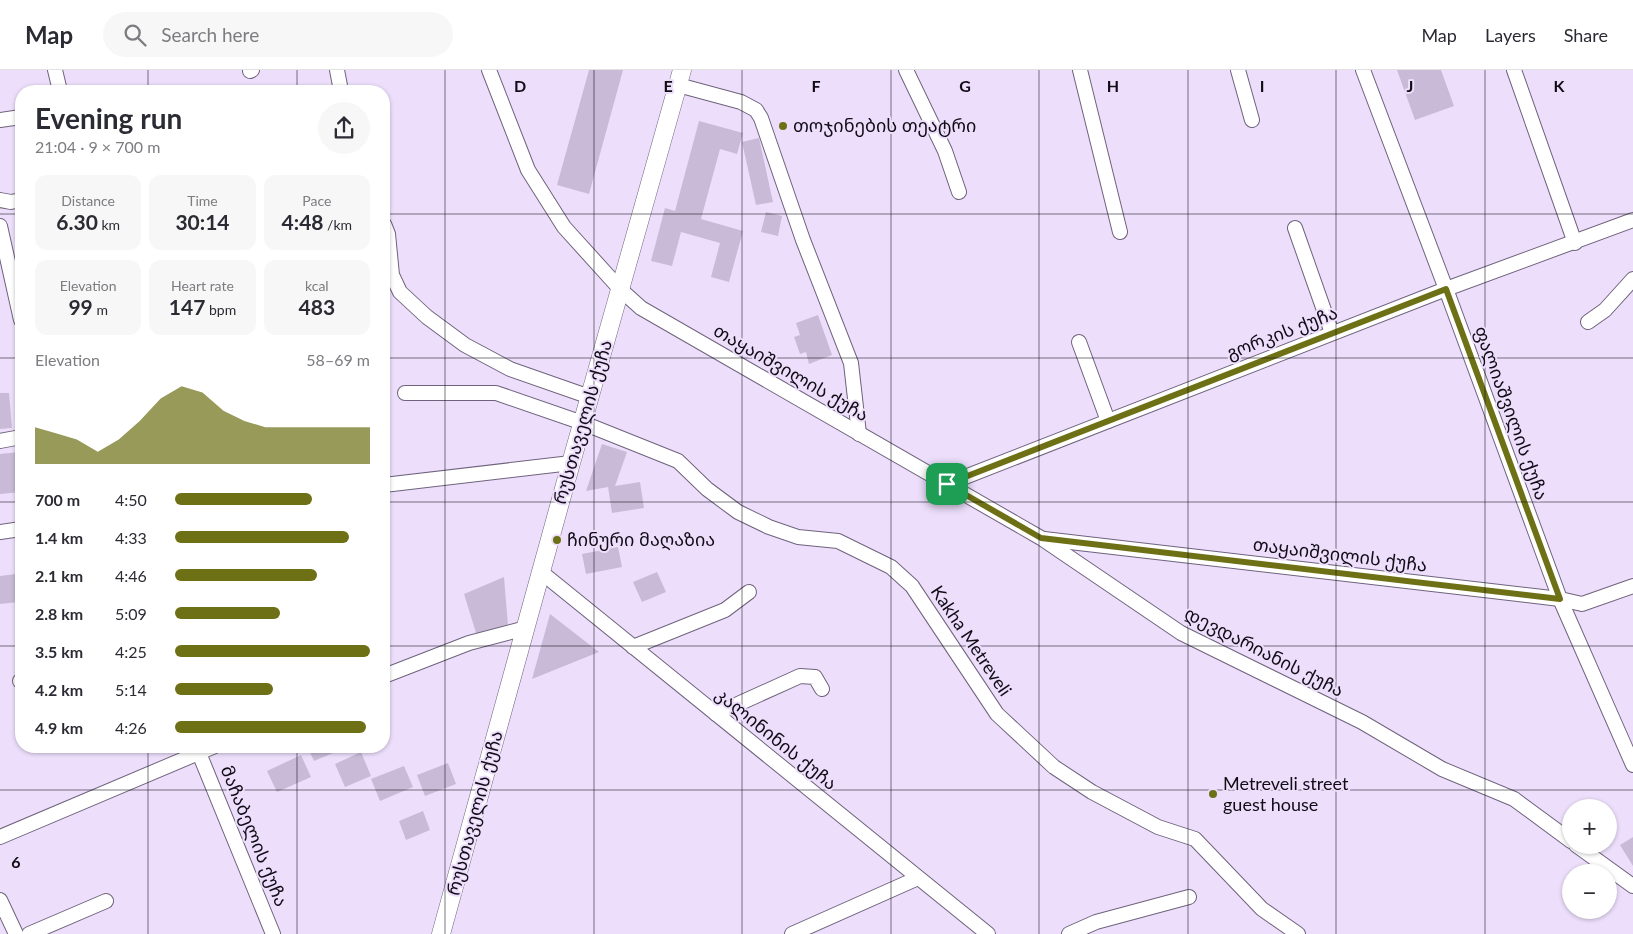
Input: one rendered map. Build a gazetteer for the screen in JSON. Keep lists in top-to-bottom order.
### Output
{
  "streets": {
    "main road": ["რუსთაველის ქუჩა"],
    "street": [
      "გორკის ქუჩა",
      "თაყაიშვილის ქუჩა",
      "ფალიაშვილის ქუჩა",
      "Kakha Metreveli",
      "დევდარიანის ქუჩა",
      "კალინინის ქუჩა",
      "მაჩაბელის ქუჩა"
    ]
  },
  "crossings": [
    ["გორკის ქუჩა", "თაყაიშვილის ქუჩა"],
    ["გორკის ქუჩა", "ფალიაშვილის ქუჩა"],
    ["გორკის ქუჩა", "დევდარიანის ქუჩა"],
    ["თაყაიშვილის ქუჩა", "ფალიაშვილის ქუჩა"],
    ["თაყაიშვილის ქუჩა", "რუსთაველის ქუჩა"],
    ["თაყაიშვილის ქუჩა", "დევდარიანის ქუჩა"],
    ["რუსთაველის ქუჩა", "Kakha Metreveli"],
    ["რუსთაველის ქუჩა", "კალინინის ქუჩა"]
  ],
  "places": ["თოჯინების თეატრი", "ჩინური მაღაზია", "Metreveli street guest house"],
  "page": {
    "header": "Map",
    "search": "Search here",
    "nav": ["Map", "Layers", "Share"],
    "heading": ["Evening run", "21:04 · 9 × 700 m"],
    "stats": [
      ["Distance", "6.30 km"],
      ["Time", "30:14"],
      ["Pace", "4:48 /km"],
      ["Elevation", "99 m"],
      ["Heart rate", "147 bpm"],
      ["kcal", "483"]
    ],
    "chart": ["Elevation", "58–69 m"],
    "list": [
      {
        "name": "700 m",
        "note": "4:50"
      },
      {
        "name": "1.4 km",
        "note": "4:33"
      },
      {
        "name": "2.1 km",
        "note": "4:46"
      },
      {
        "name": "2.8 km",
        "note": "5:09"
      },
      {
        "name": "3.5 km",
        "note": "4:25"
      },
      {
        "name": "4.2 km",
        "note": "5:14"
      },
      {
        "name": "4.9 km",
        "note": "4:26"
      }
    ],
    "map_buttons": ["+", "−"]
  },
  "grid": {
    "columns": [
      "D",
      "E",
      "F",
      "G",
      "H",
      "I",
      "J",
      "K"
    ],
    "rows": ["6"]
  }
}
